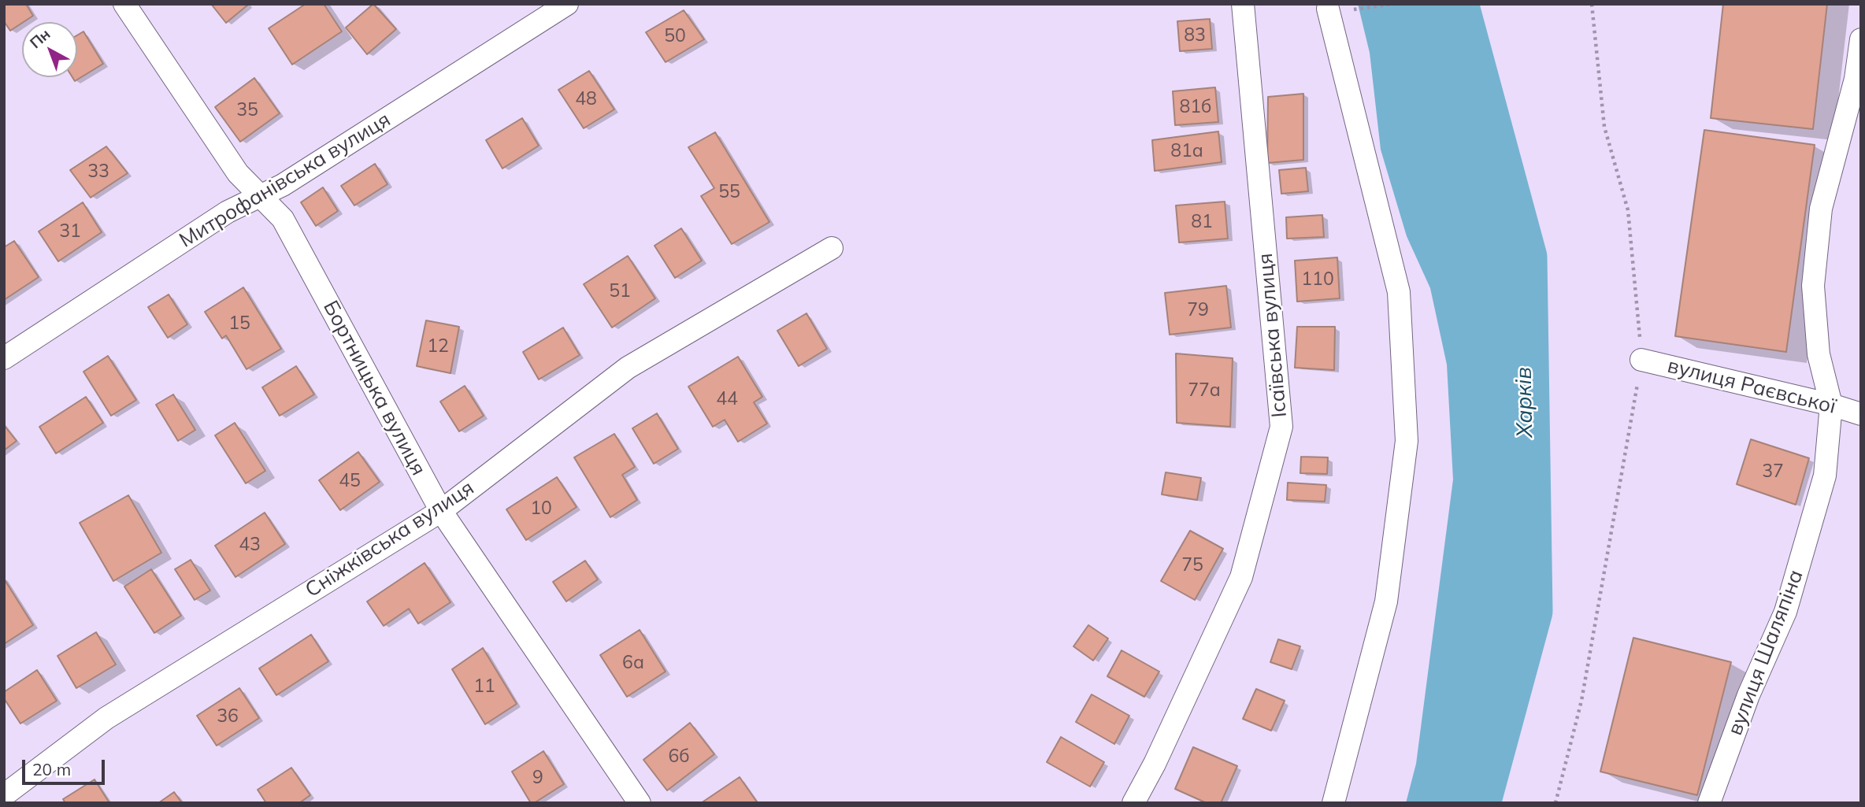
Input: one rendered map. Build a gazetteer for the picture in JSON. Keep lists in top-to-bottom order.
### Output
{
  "streets": {
    "street": [
      "Митрофанівська вулиця",
      "Ісаївська вулиця",
      "вулиця Раєвської",
      "Бортницька вулиця",
      "Сніжківська вулиця",
      "вулиця Шаляпіна"
    ]
  },
  "crossings": [
    ["Митрофанівська вулиця", "Бортницька вулиця"],
    ["вулиця Раєвської", "вулиця Шаляпіна"],
    ["Бортницька вулиця", "Сніжківська вулиця"]
  ],
  "water": ["Харків"],
  "house_numbers": [
    "83",
    "50",
    "48",
    "81б",
    "35",
    "81а",
    "33",
    "55",
    "81",
    "31",
    "110",
    "51",
    "79",
    "15",
    "12",
    "77а",
    "44",
    "37",
    "45",
    "10",
    "43",
    "75",
    "6а",
    "11",
    "36",
    "6б",
    "9"
  ],
  "scale_bar": "20 m",
  "north": "top left"
}
